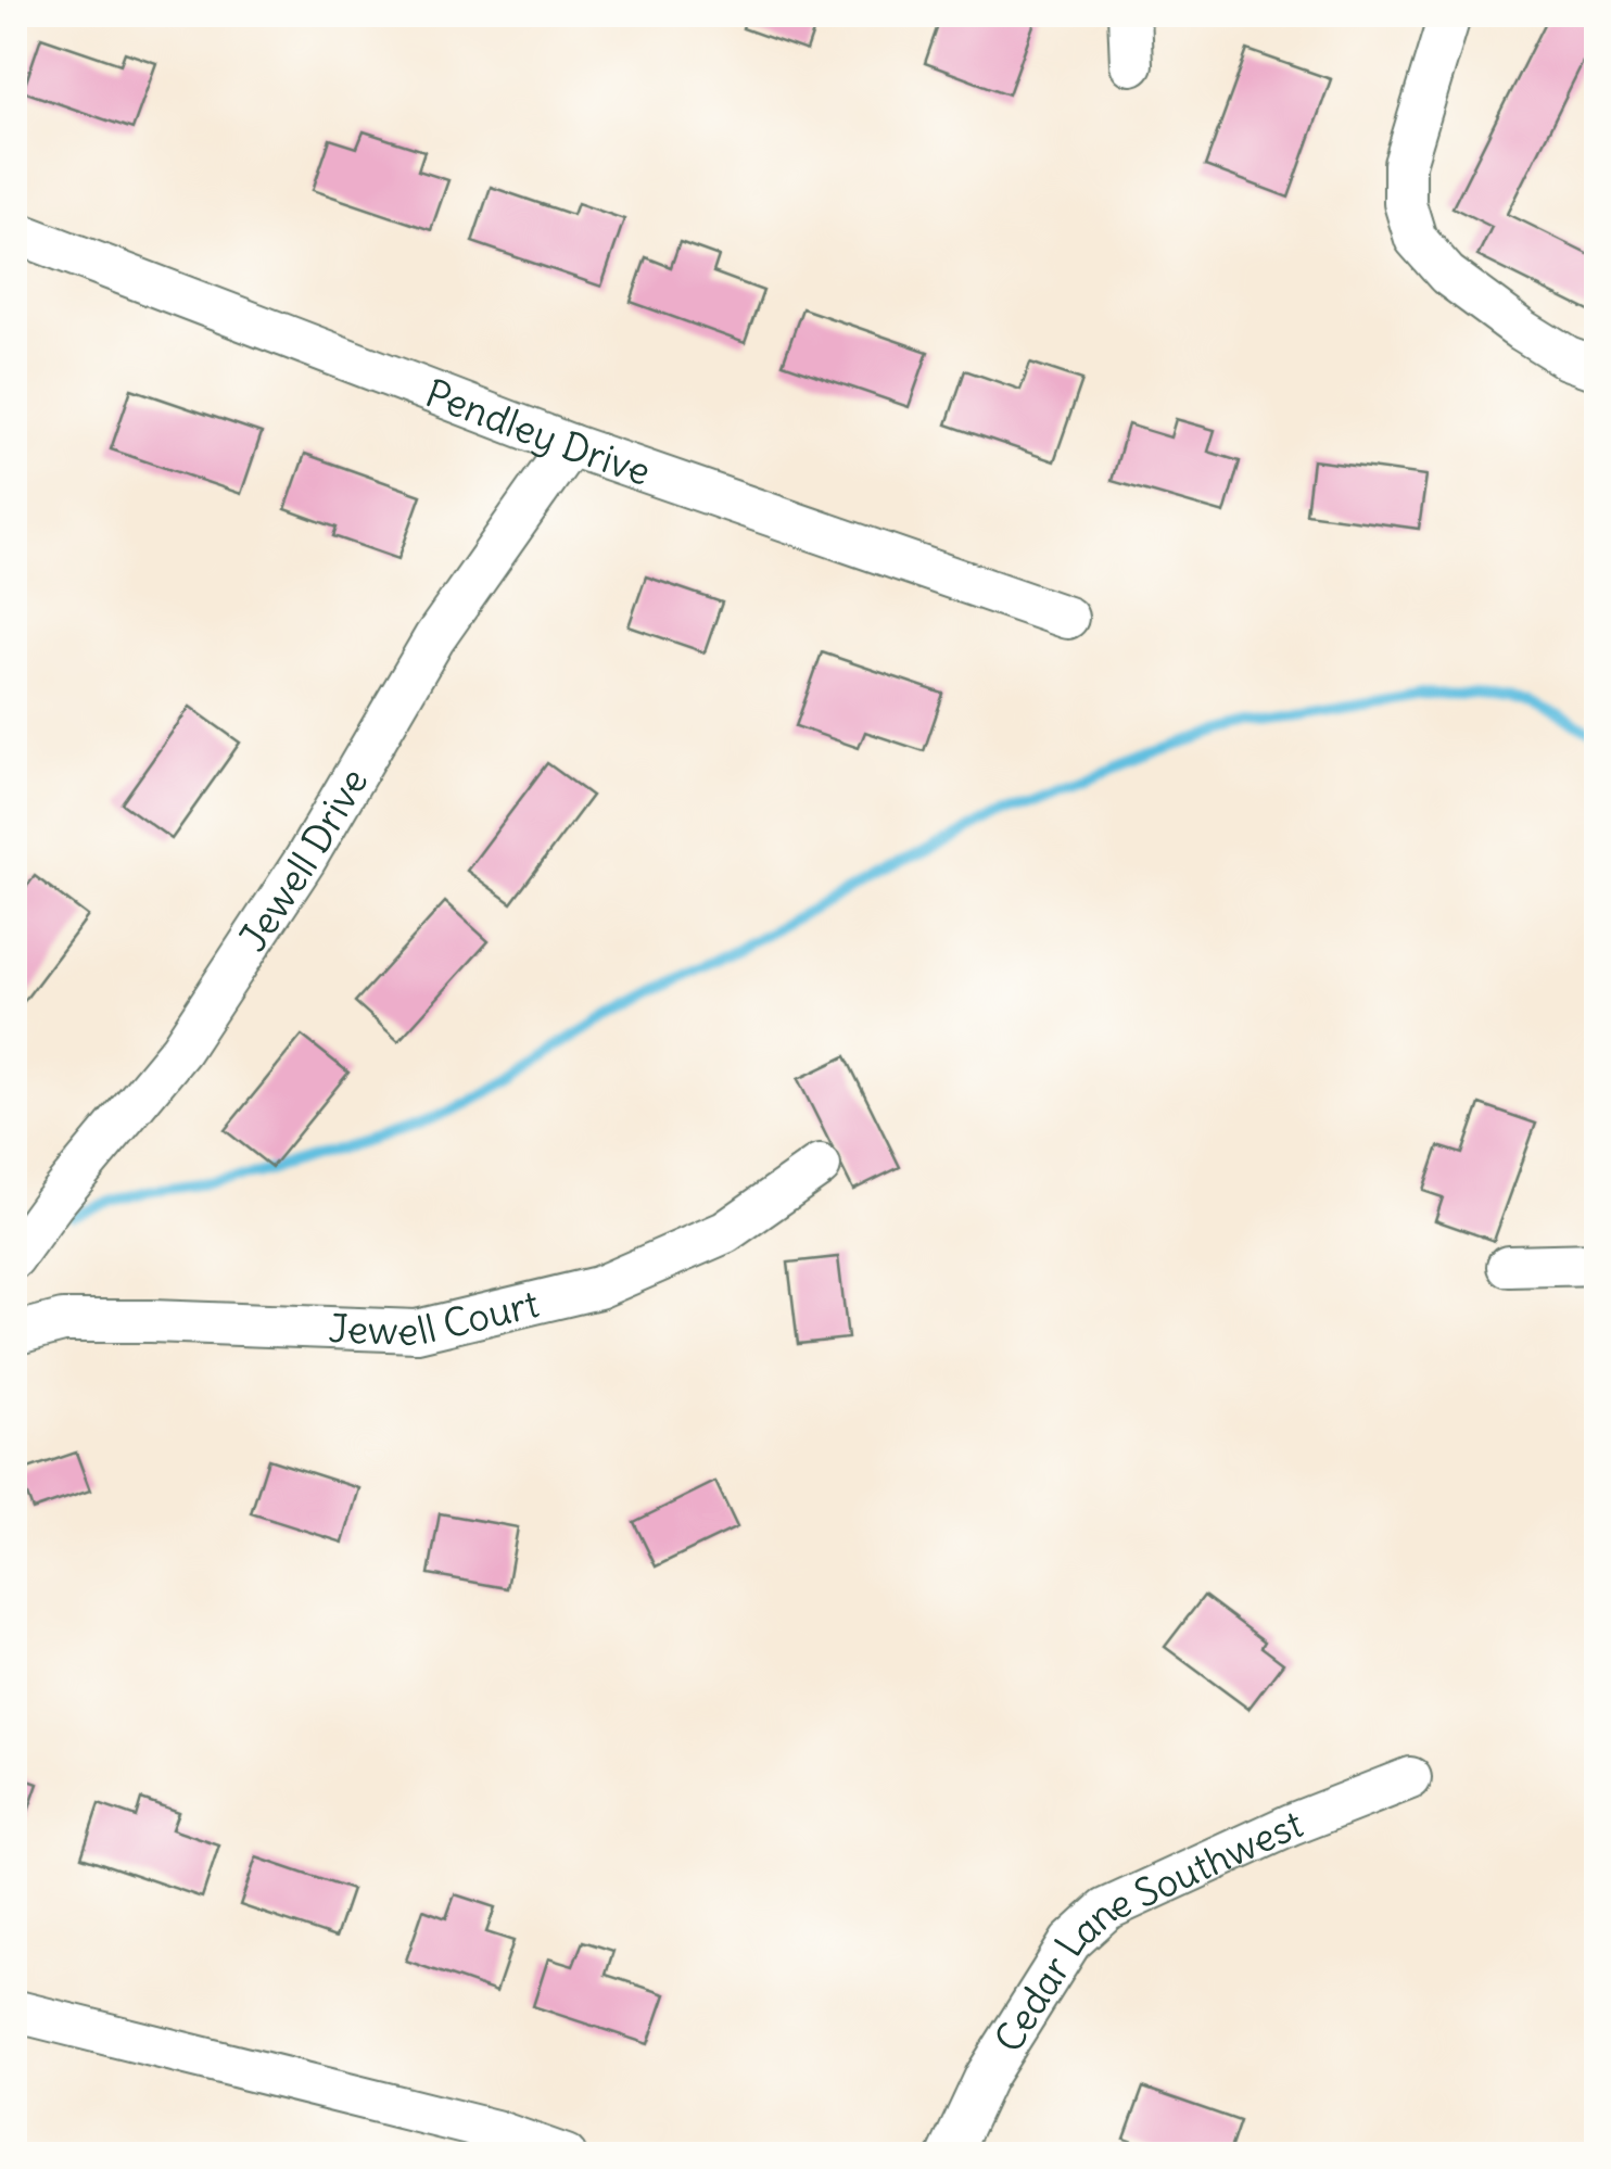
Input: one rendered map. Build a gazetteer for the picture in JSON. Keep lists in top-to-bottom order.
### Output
{
  "streets": {
    "street": [
      "Pendley Drive",
      "Jewell Drive",
      "Jewell Court",
      "Cedar Lane Southwest"
    ]
  },
  "crossings": [
    ["Pendley Drive", "Jewell Drive"]
  ]
}
